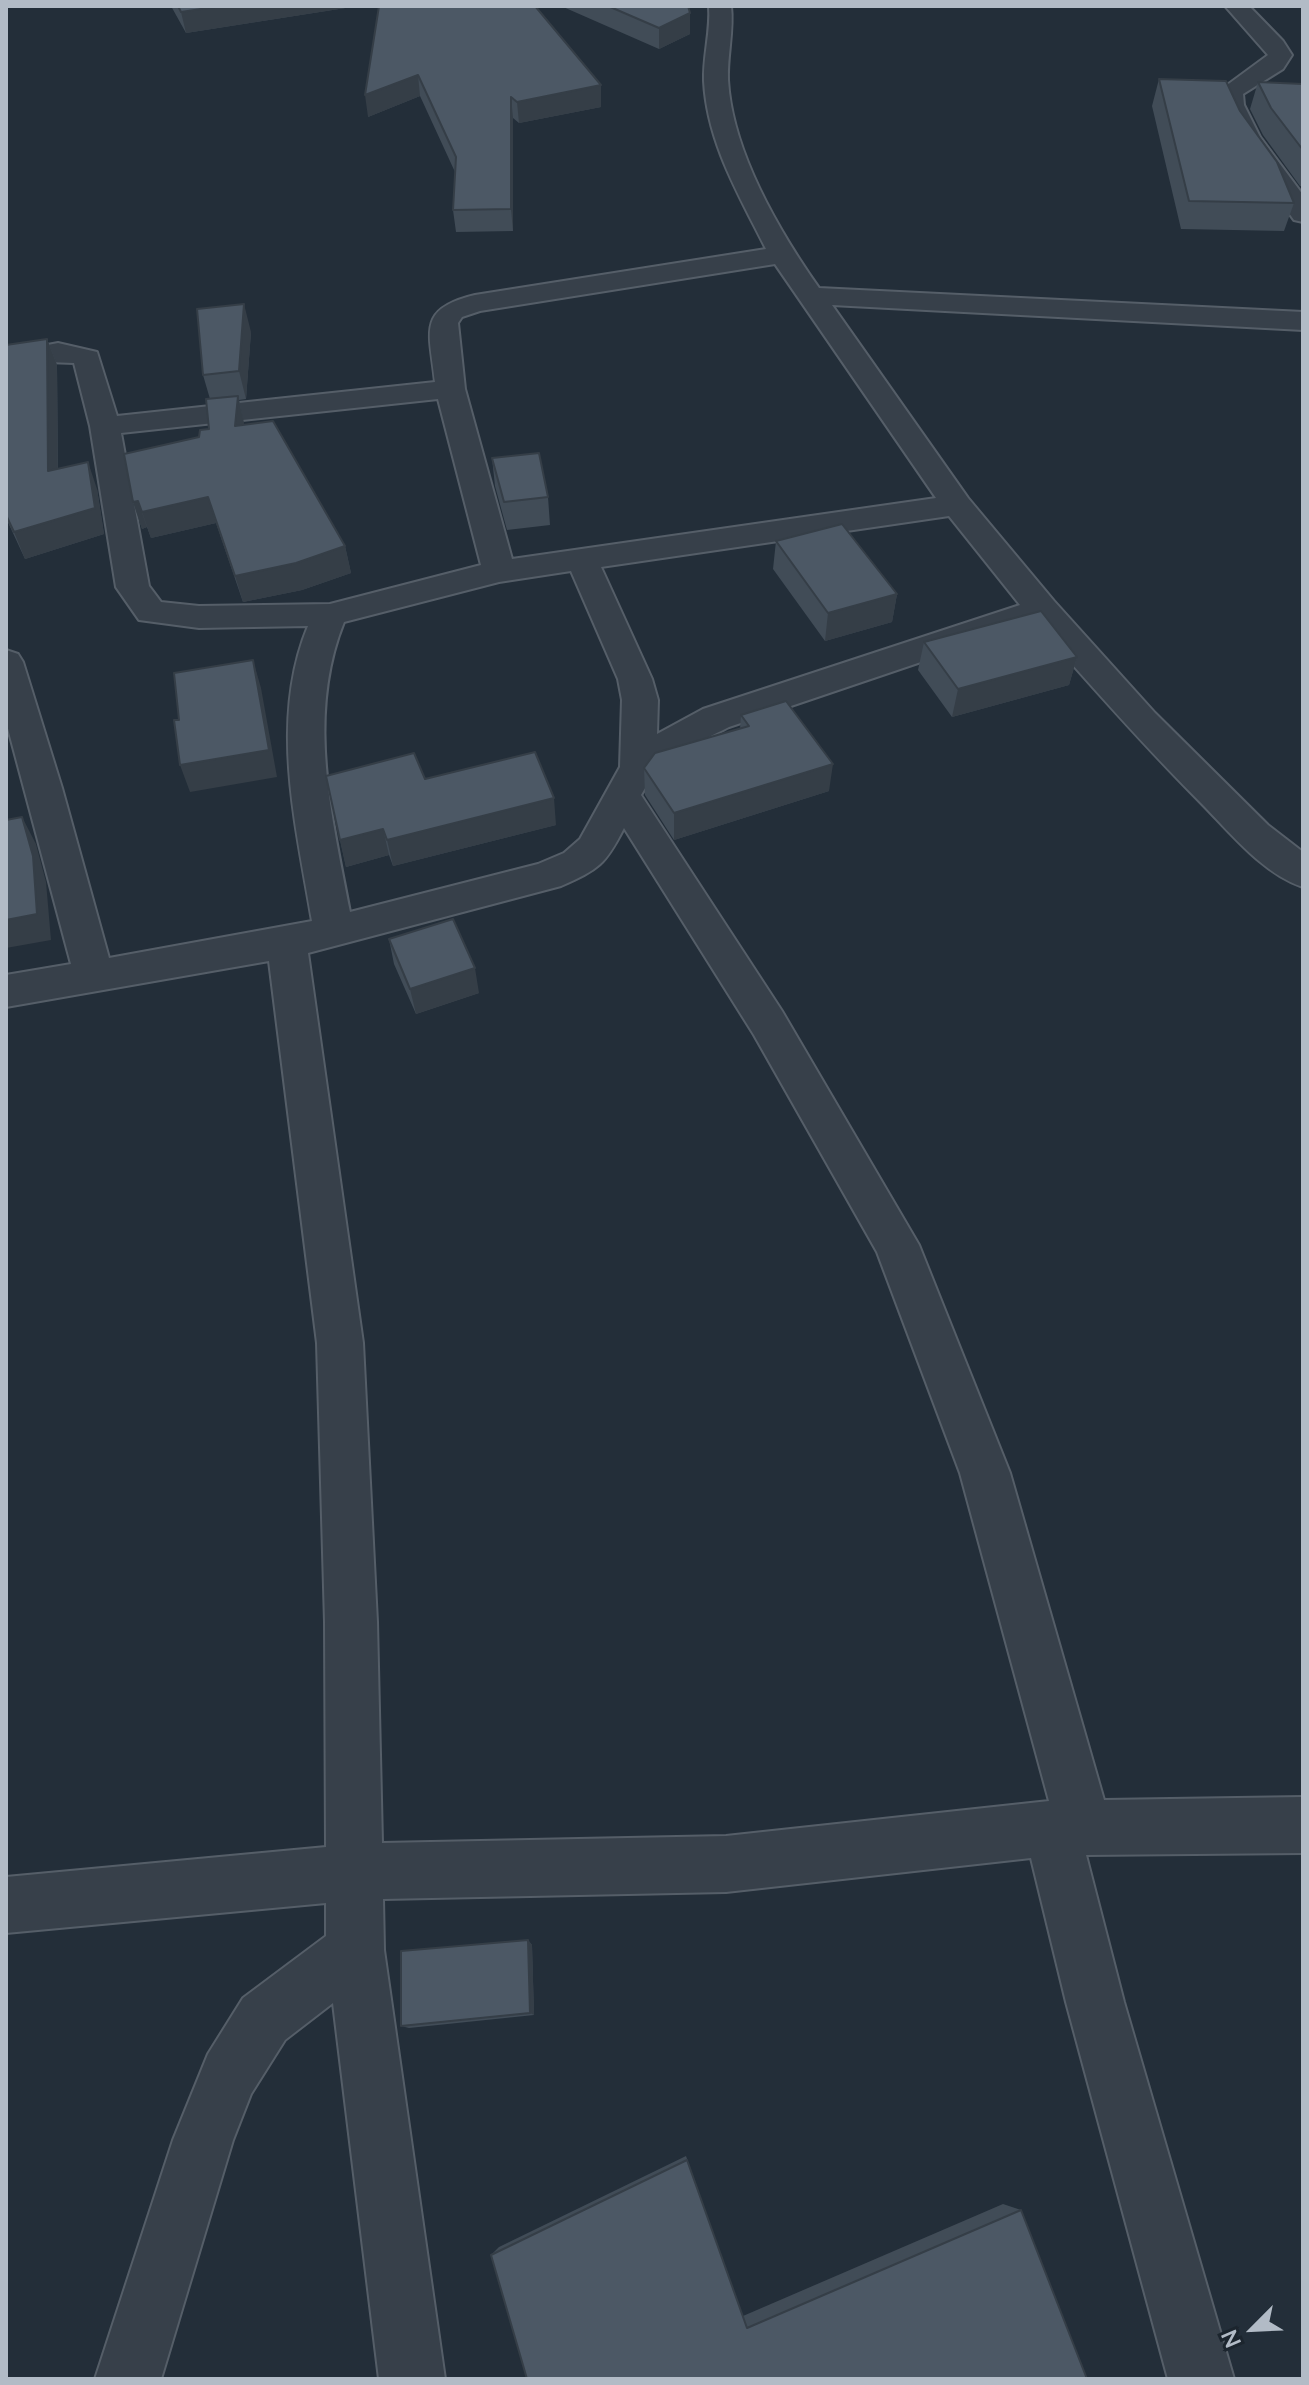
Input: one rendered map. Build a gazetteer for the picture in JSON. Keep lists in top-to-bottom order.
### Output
{
  "north": "bottom left"
}
